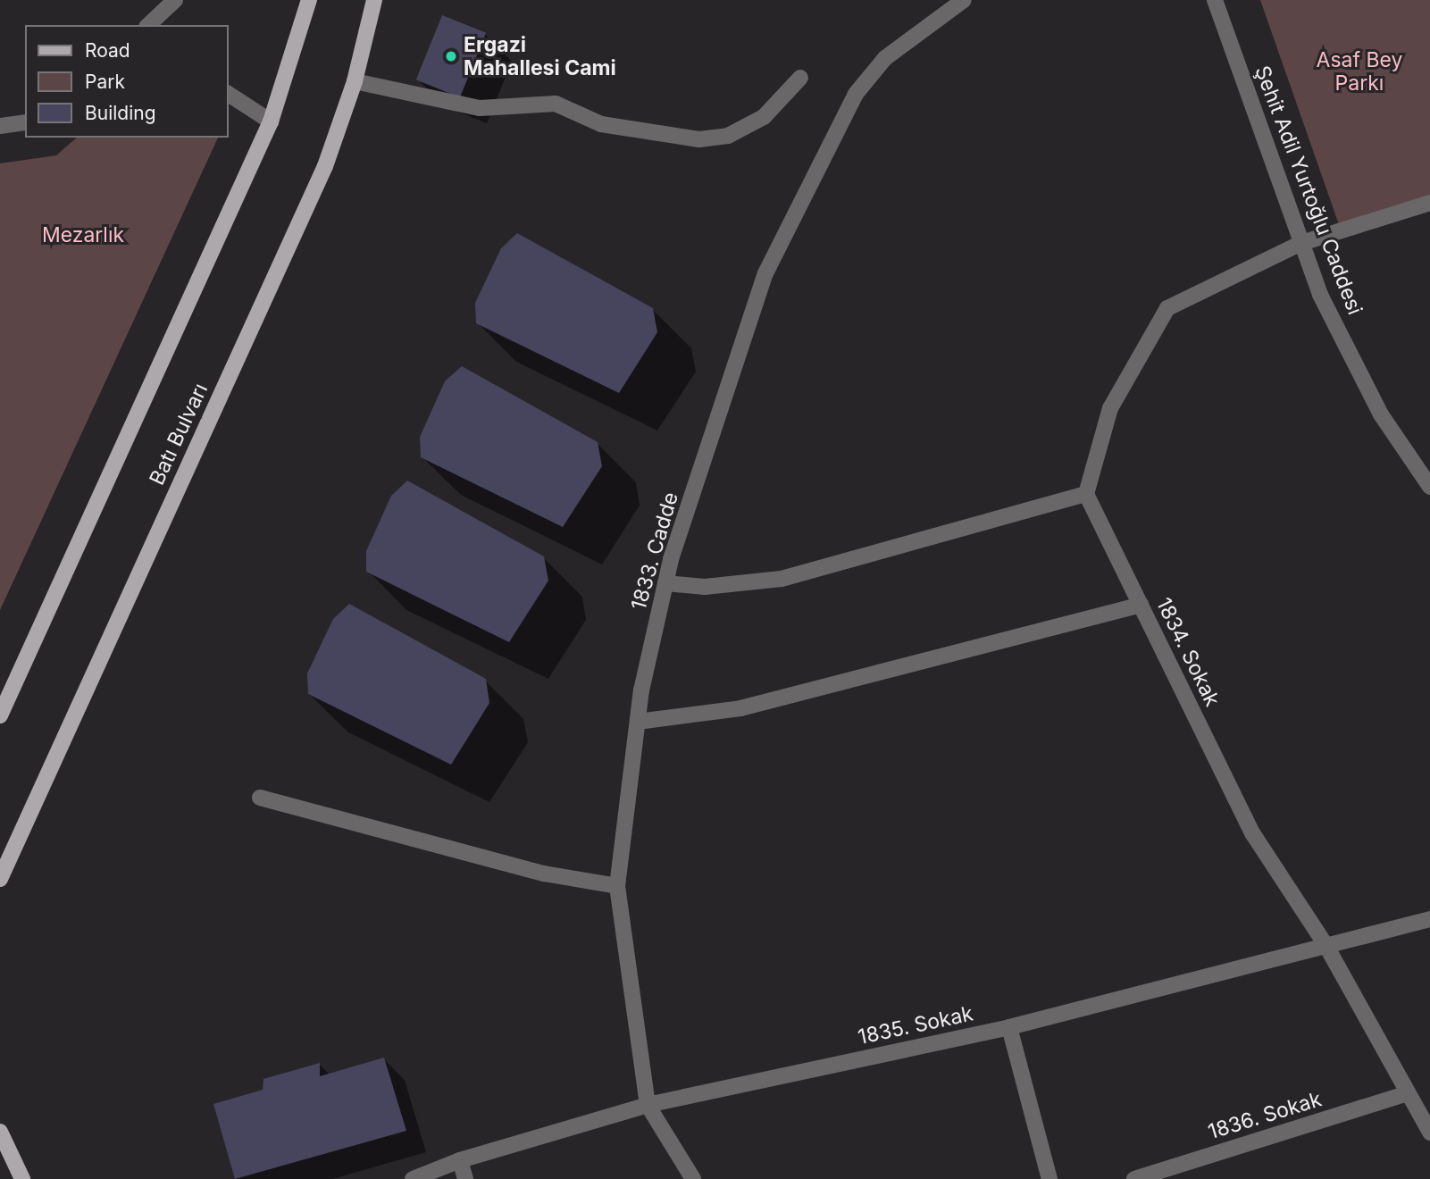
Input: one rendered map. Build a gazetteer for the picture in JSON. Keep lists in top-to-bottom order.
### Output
{
  "streets": {
    "main road": ["Batı Bulvarı"],
    "street": [
      "Şehit Adil Yurtoğlu Caddesi",
      "1833. Cadde",
      "1834. Sokak",
      "1835. Sokak",
      "1836. Sokak"
    ]
  },
  "crossings": [
    ["1833. Cadde", "1835. Sokak"],
    ["1834. Sokak", "1835. Sokak"],
    ["1834. Sokak", "1836. Sokak"]
  ],
  "parks": ["Asaf Bey Parkı", "Mezarlık"],
  "places": ["Ergazi Mahallesi Cami"],
  "legend": ["Road", "Park", "Building"]
}
